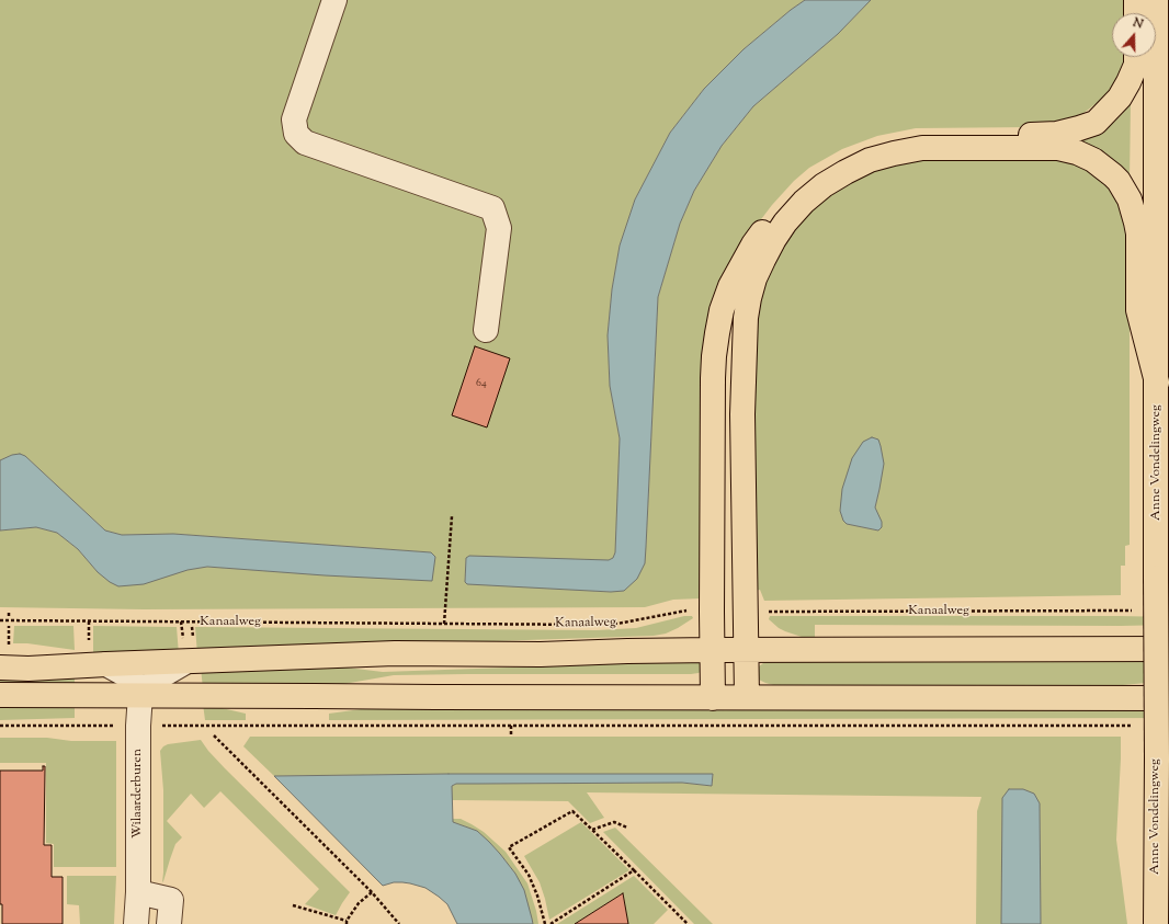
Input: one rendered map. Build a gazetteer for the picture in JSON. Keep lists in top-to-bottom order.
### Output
{
  "streets": {
    "main road": ["Anne Vondelingweg"],
    "street": ["Wilaarderburen"],
    "path": ["Kanaalweg"]
  },
  "house_numbers": ["64"],
  "north": "top"
}
